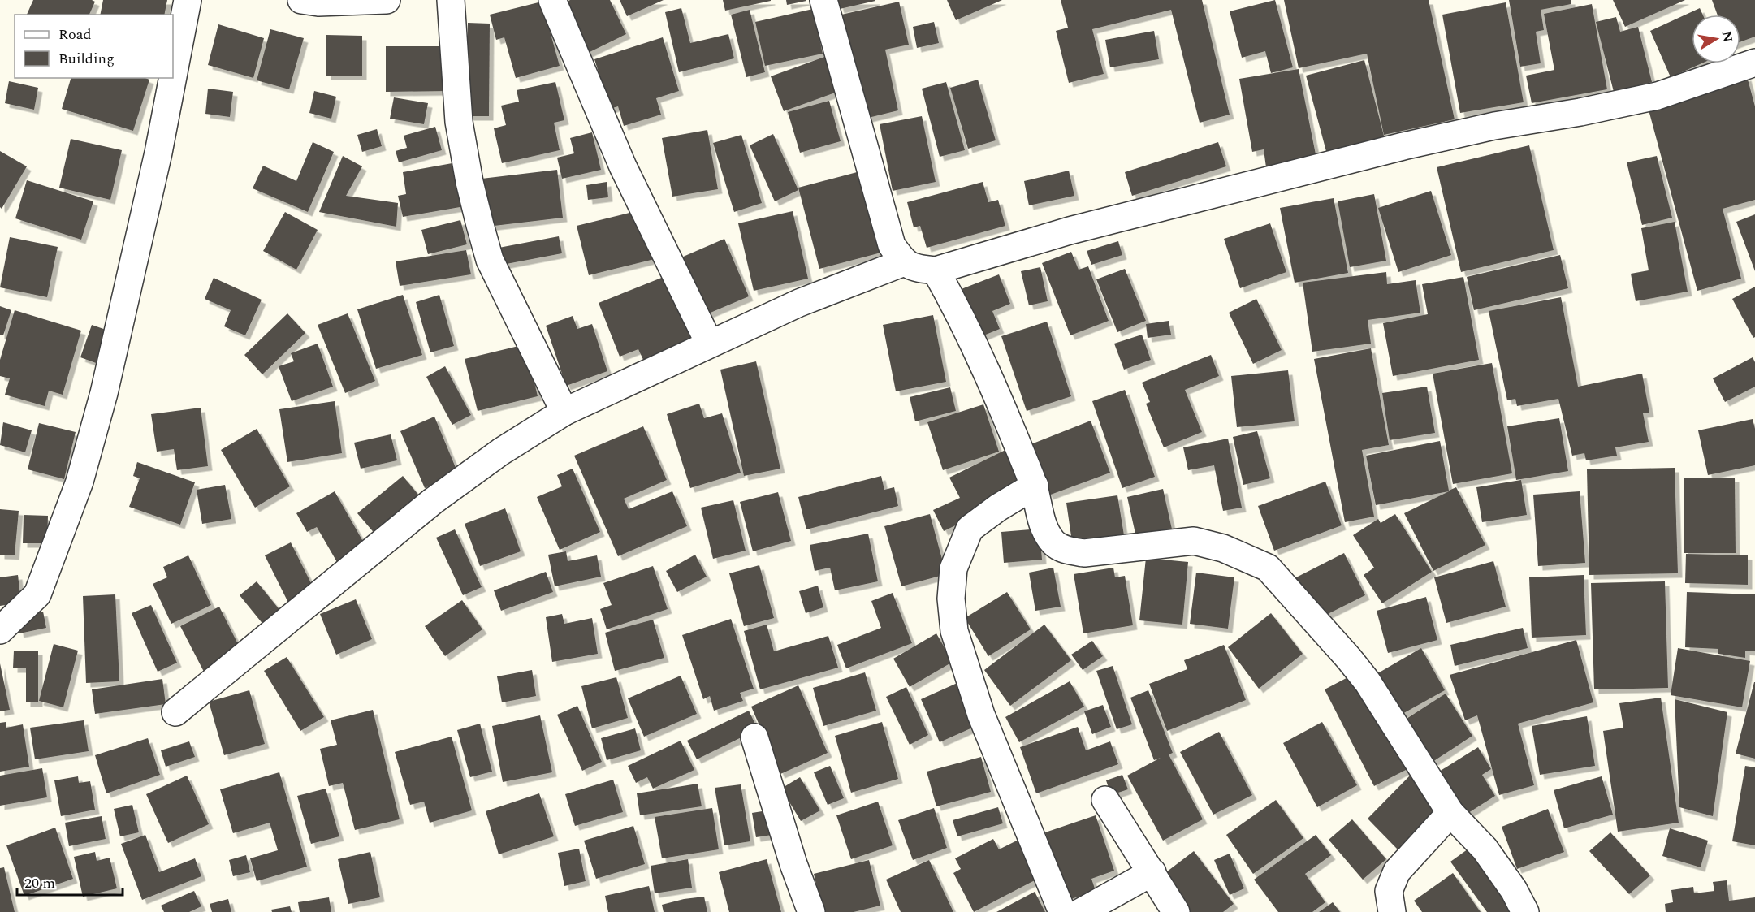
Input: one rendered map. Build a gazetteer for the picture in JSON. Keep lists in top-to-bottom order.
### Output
{
  "legend": ["Road", "Building"],
  "scale_bar": "20 m",
  "north": "right"
}
